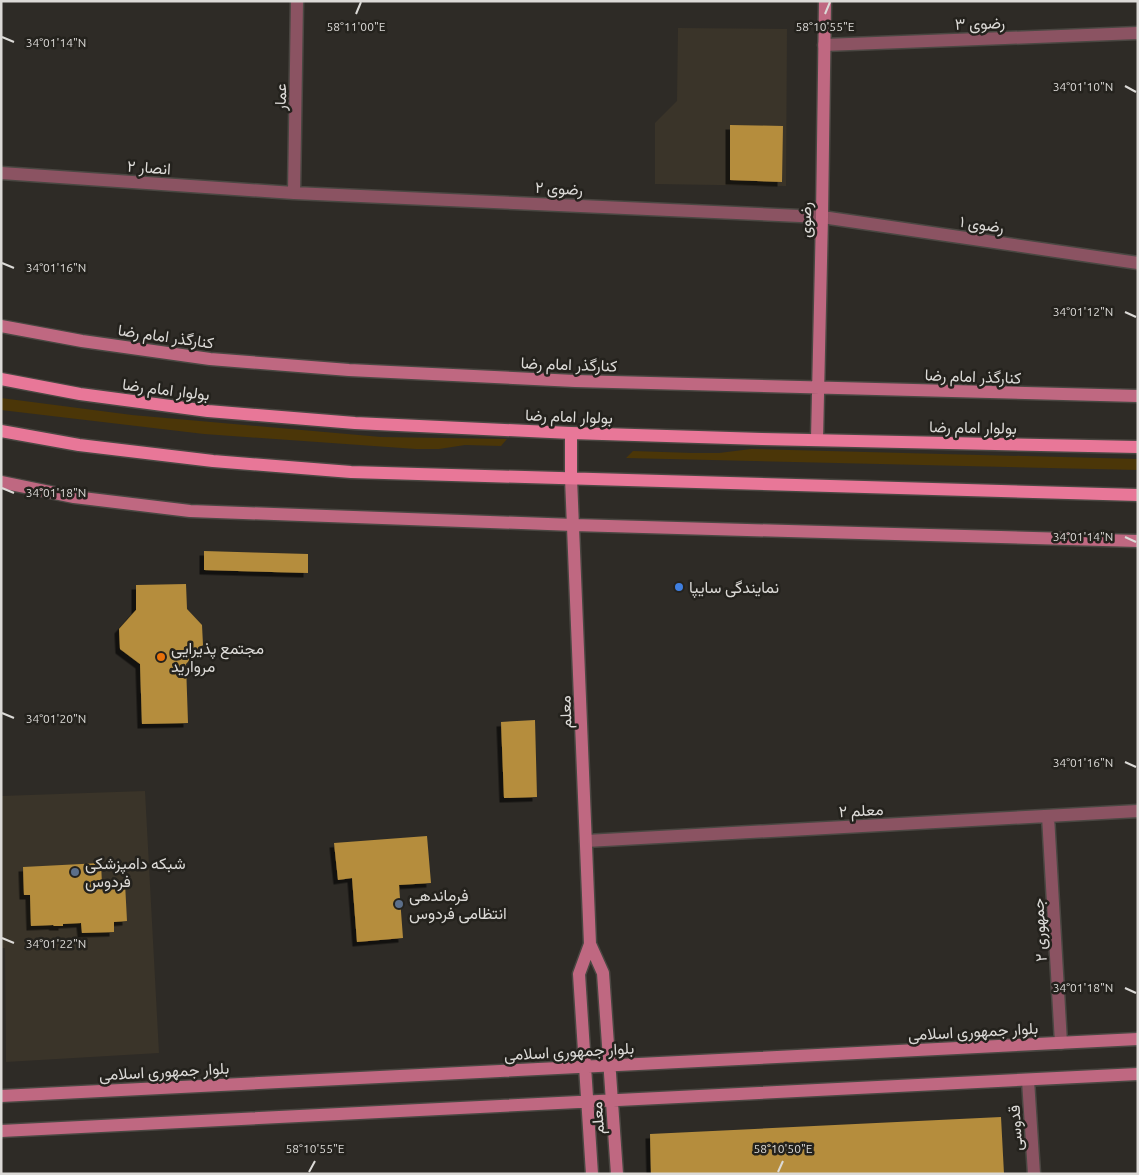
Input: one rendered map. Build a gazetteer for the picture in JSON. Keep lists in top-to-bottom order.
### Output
{
  "streets": {
    "main road": ["بولوار امام رضا"],
    "street": [
      "رضوی ۳",
      "عمار",
      "انصار ۲",
      "رضوی ۲",
      "رضوی",
      "رضوی ۱",
      "کنارگذر امام رضا",
      "معلم",
      "معلم ۲",
      "جمهوری ۲",
      "بلوار جمهوری اسلامی",
      "قدوسی"
    ]
  },
  "crossings": [
    ["رضوی ۳", "رضوی"],
    ["عمار", "انصار ۲"],
    ["عمار", "رضوی ۲"],
    ["انصار ۲", "رضوی ۲"],
    ["رضوی ۲", "رضوی"],
    ["رضوی ۲", "رضوی ۱"],
    ["رضوی", "رضوی ۱"],
    ["رضوی", "کنارگذر امام رضا"],
    ["رضوی", "بولوار امام رضا"],
    ["معلم", "معلم ۲"],
    ["معلم", "بلوار جمهوری اسلامی"],
    ["معلم ۲", "جمهوری ۲"],
    ["جمهوری ۲", "بلوار جمهوری اسلامی"]
  ],
  "places": [
    "نمایندگی سایپا",
    "مجتمع پذیرایی مروارید",
    "شبکه دامپزشکی فردوس",
    "فرماندهی انتظامی فردوس"
  ],
  "coordinates": [
    "58°11'00\"E",
    "58°10'55\"E",
    "34°01'14\"N",
    "34°01'10\"N",
    "34°01'16\"N",
    "34°01'12\"N",
    "34°01'18\"N",
    "34°01'20\"N",
    "34°01'22\"N",
    "58°10'50\"E"
  ]
}
